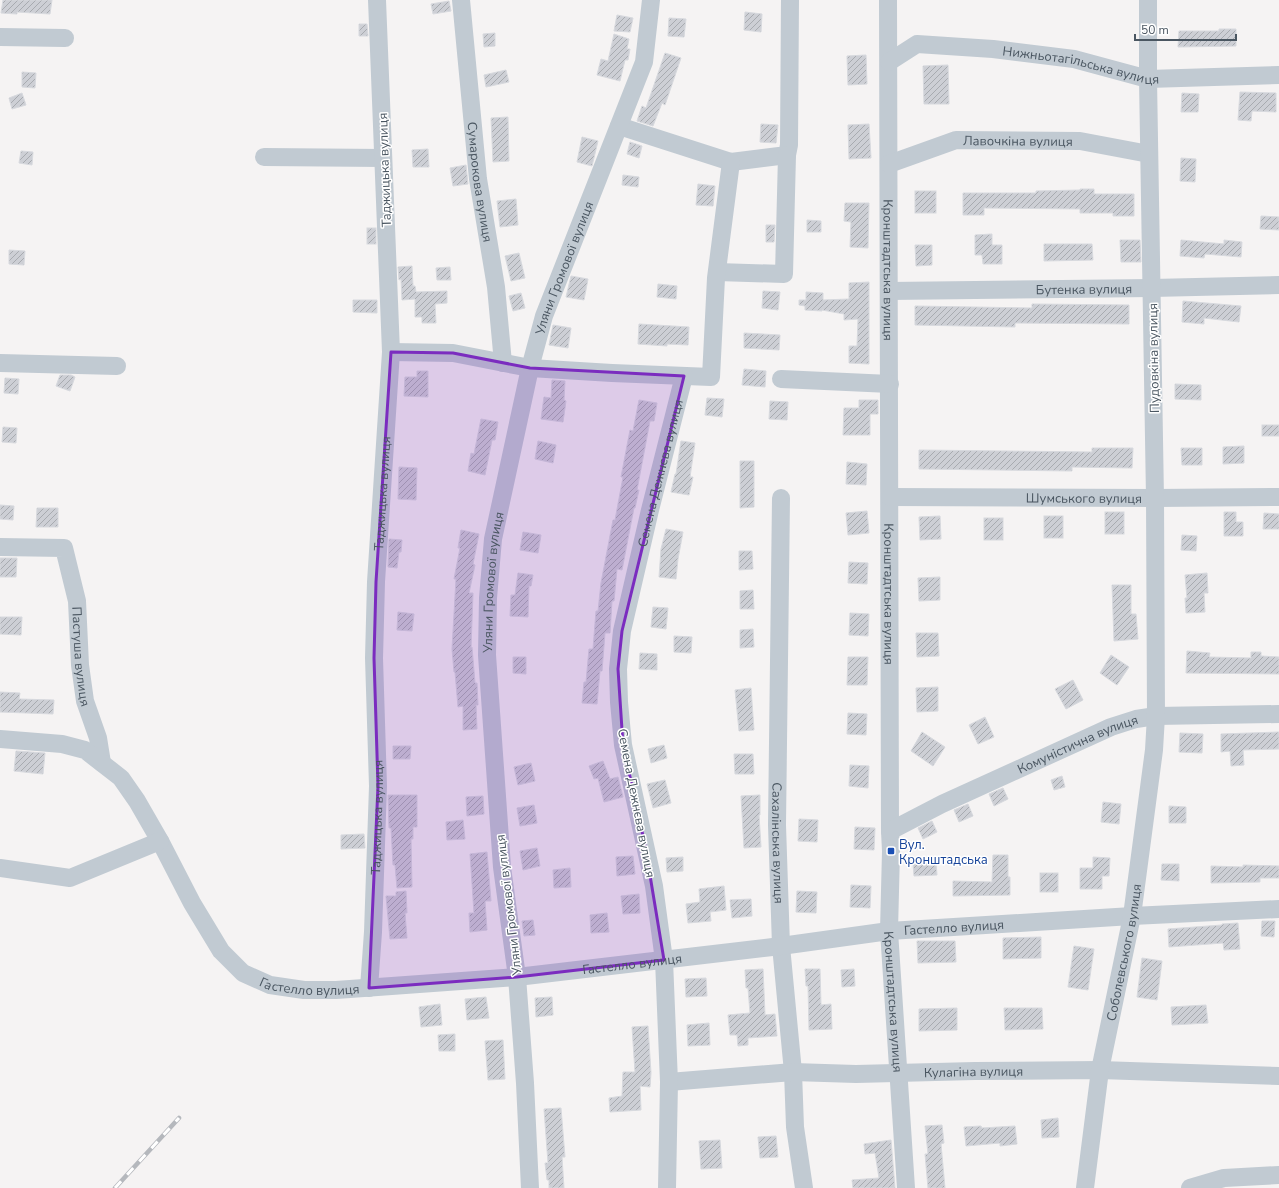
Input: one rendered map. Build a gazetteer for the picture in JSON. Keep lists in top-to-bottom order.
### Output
{
  "streets": {
    "street": [
      "Нижньотагільська вулиця",
      "Лавочкіна вулиця",
      "Таджицька вулиця",
      "Сумарокова вулиця",
      "Уляни Громової вулиця",
      "Кронштадтська вулиця",
      "Бутенка вулиця",
      "Пудовкіна вулиця",
      "Семена Дежнєва вулиця",
      "Шумського вулиця",
      "Пастуша вулиця",
      "Комуністична вулиця",
      "Сахалінська вулиця",
      "Гастелло вулиця",
      "Соболевського вулиця",
      "Кулагіна вулиця"
    ]
  },
  "crossings": [
    ["Нижньотагільська вулиця", "Кронштадтська вулиця"],
    ["Нижньотагільська вулиця", "Пудовкіна вулиця"],
    ["Лавочкіна вулиця", "Кронштадтська вулиця"],
    ["Лавочкіна вулиця", "Пудовкіна вулиця"],
    ["Таджицька вулиця", "Гастелло вулиця"],
    ["Уляни Громової вулиця", "Гастелло вулиця"],
    ["Кронштадтська вулиця", "Бутенка вулиця"],
    ["Кронштадтська вулиця", "Шумського вулиця"],
    ["Кронштадтська вулиця", "Комуністична вулиця"],
    ["Кронштадтська вулиця", "Гастелло вулиця"],
    ["Кронштадтська вулиця", "Кулагіна вулиця"],
    ["Бутенка вулиця", "Пудовкіна вулиця"],
    ["Пудовкіна вулиця", "Шумського вулиця"],
    ["Пудовкіна вулиця", "Комуністична вулиця"],
    ["Пудовкіна вулиця", "Соболевського вулиця"],
    ["Семена Дежнєва вулиця", "Гастелло вулиця"],
    ["Семена Дежнєва вулиця", "Кулагіна вулиця"],
    ["Пастуша вулиця", "Гастелло вулиця"],
    ["Комуністична вулиця", "Соболевського вулиця"],
    ["Сахалінська вулиця", "Гастелло вулиця"],
    ["Сахалінська вулиця", "Кулагіна вулиця"],
    ["Гастелло вулиця", "Соболевського вулиця"],
    ["Соболевського вулиця", "Кулагіна вулиця"]
  ],
  "places": {
    "transit": ["Вул. Кронштадська"]
  },
  "scale_bar": "50 m"
}
